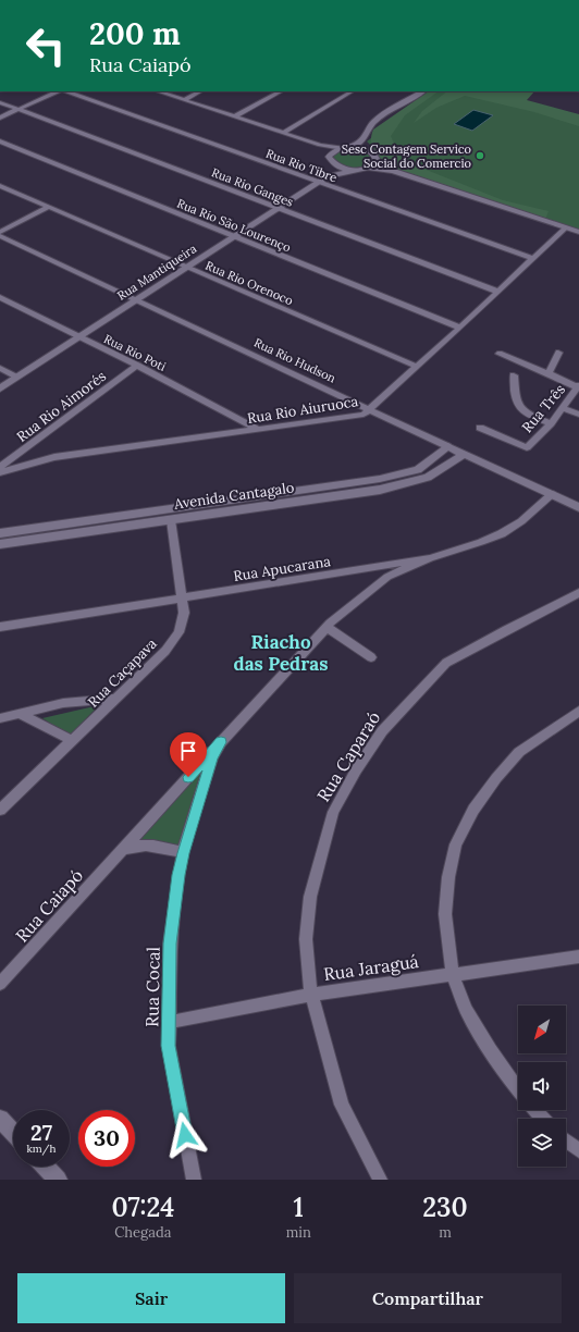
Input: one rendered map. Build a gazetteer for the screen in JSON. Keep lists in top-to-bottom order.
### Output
{
  "streets": {
    "street": [
      "Rua Rio Tibre",
      "Rua Rio Ganges",
      "Rua Rio São Lourenço",
      "Rua Mantiqueira",
      "Rua Rio Orenoco",
      "Rua Rio Poti",
      "Rua Rio Hudson",
      "Rua Rio Aimorés",
      "Rua Três",
      "Rua Rio Aiuruoca",
      "Avenida Cantagalo",
      "Rua Apucarana",
      "Rua Caçapava",
      "Rua Caparaó",
      "Rua Caiapó",
      "Rua Jaraguá",
      "Rua Cocal"
    ]
  },
  "crossings": [
    ["Rua Rio Tibre", "Rua Mantiqueira"],
    ["Rua Rio Tibre", "Rua Rio Aiuruoca"],
    ["Rua Rio Ganges", "Rua Mantiqueira"],
    ["Rua Rio Ganges", "Rua Rio Aiuruoca"],
    ["Rua Rio São Lourenço", "Rua Mantiqueira"],
    ["Rua Rio São Lourenço", "Rua Rio Aiuruoca"],
    ["Rua Mantiqueira", "Rua Rio Orenoco"],
    ["Rua Mantiqueira", "Rua Rio Poti"],
    ["Rua Mantiqueira", "Rua Rio Hudson"],
    ["Rua Rio Orenoco", "Rua Rio Aiuruoca"],
    ["Rua Rio Poti", "Rua Rio Aimorés"],
    ["Rua Rio Poti", "Rua Rio Aiuruoca"],
    ["Rua Rio Hudson", "Rua Rio Aiuruoca"],
    ["Rua Rio Hudson", "Avenida Cantagalo"],
    ["Rua Rio Hudson", "Rua Apucarana"],
    ["Avenida Cantagalo", "Rua Caçapava"],
    ["Rua Apucarana", "Rua Caçapava"],
    ["Rua Apucarana", "Rua Cocal"],
    ["Rua Caparaó", "Rua Jaraguá"],
    ["Rua Caiapó", "Rua Cocal"],
    ["Rua Jaraguá", "Rua Cocal"]
  ],
  "districts": ["Riacho das Pedras"],
  "places": ["Sesc Contagem Servico Social do Comercio"],
  "north": "bottom left",
  "page": {
    "turn": ["200 m", "Rua Caiapó"],
    "speed": "27 km/h",
    "limit": "30",
    "eta": [
      "07:24",
      "Chegada",
      "1",
      "min",
      "230",
      "m"
    ],
    "buttons": ["Sair", "Compartilhar"]
  }
}
